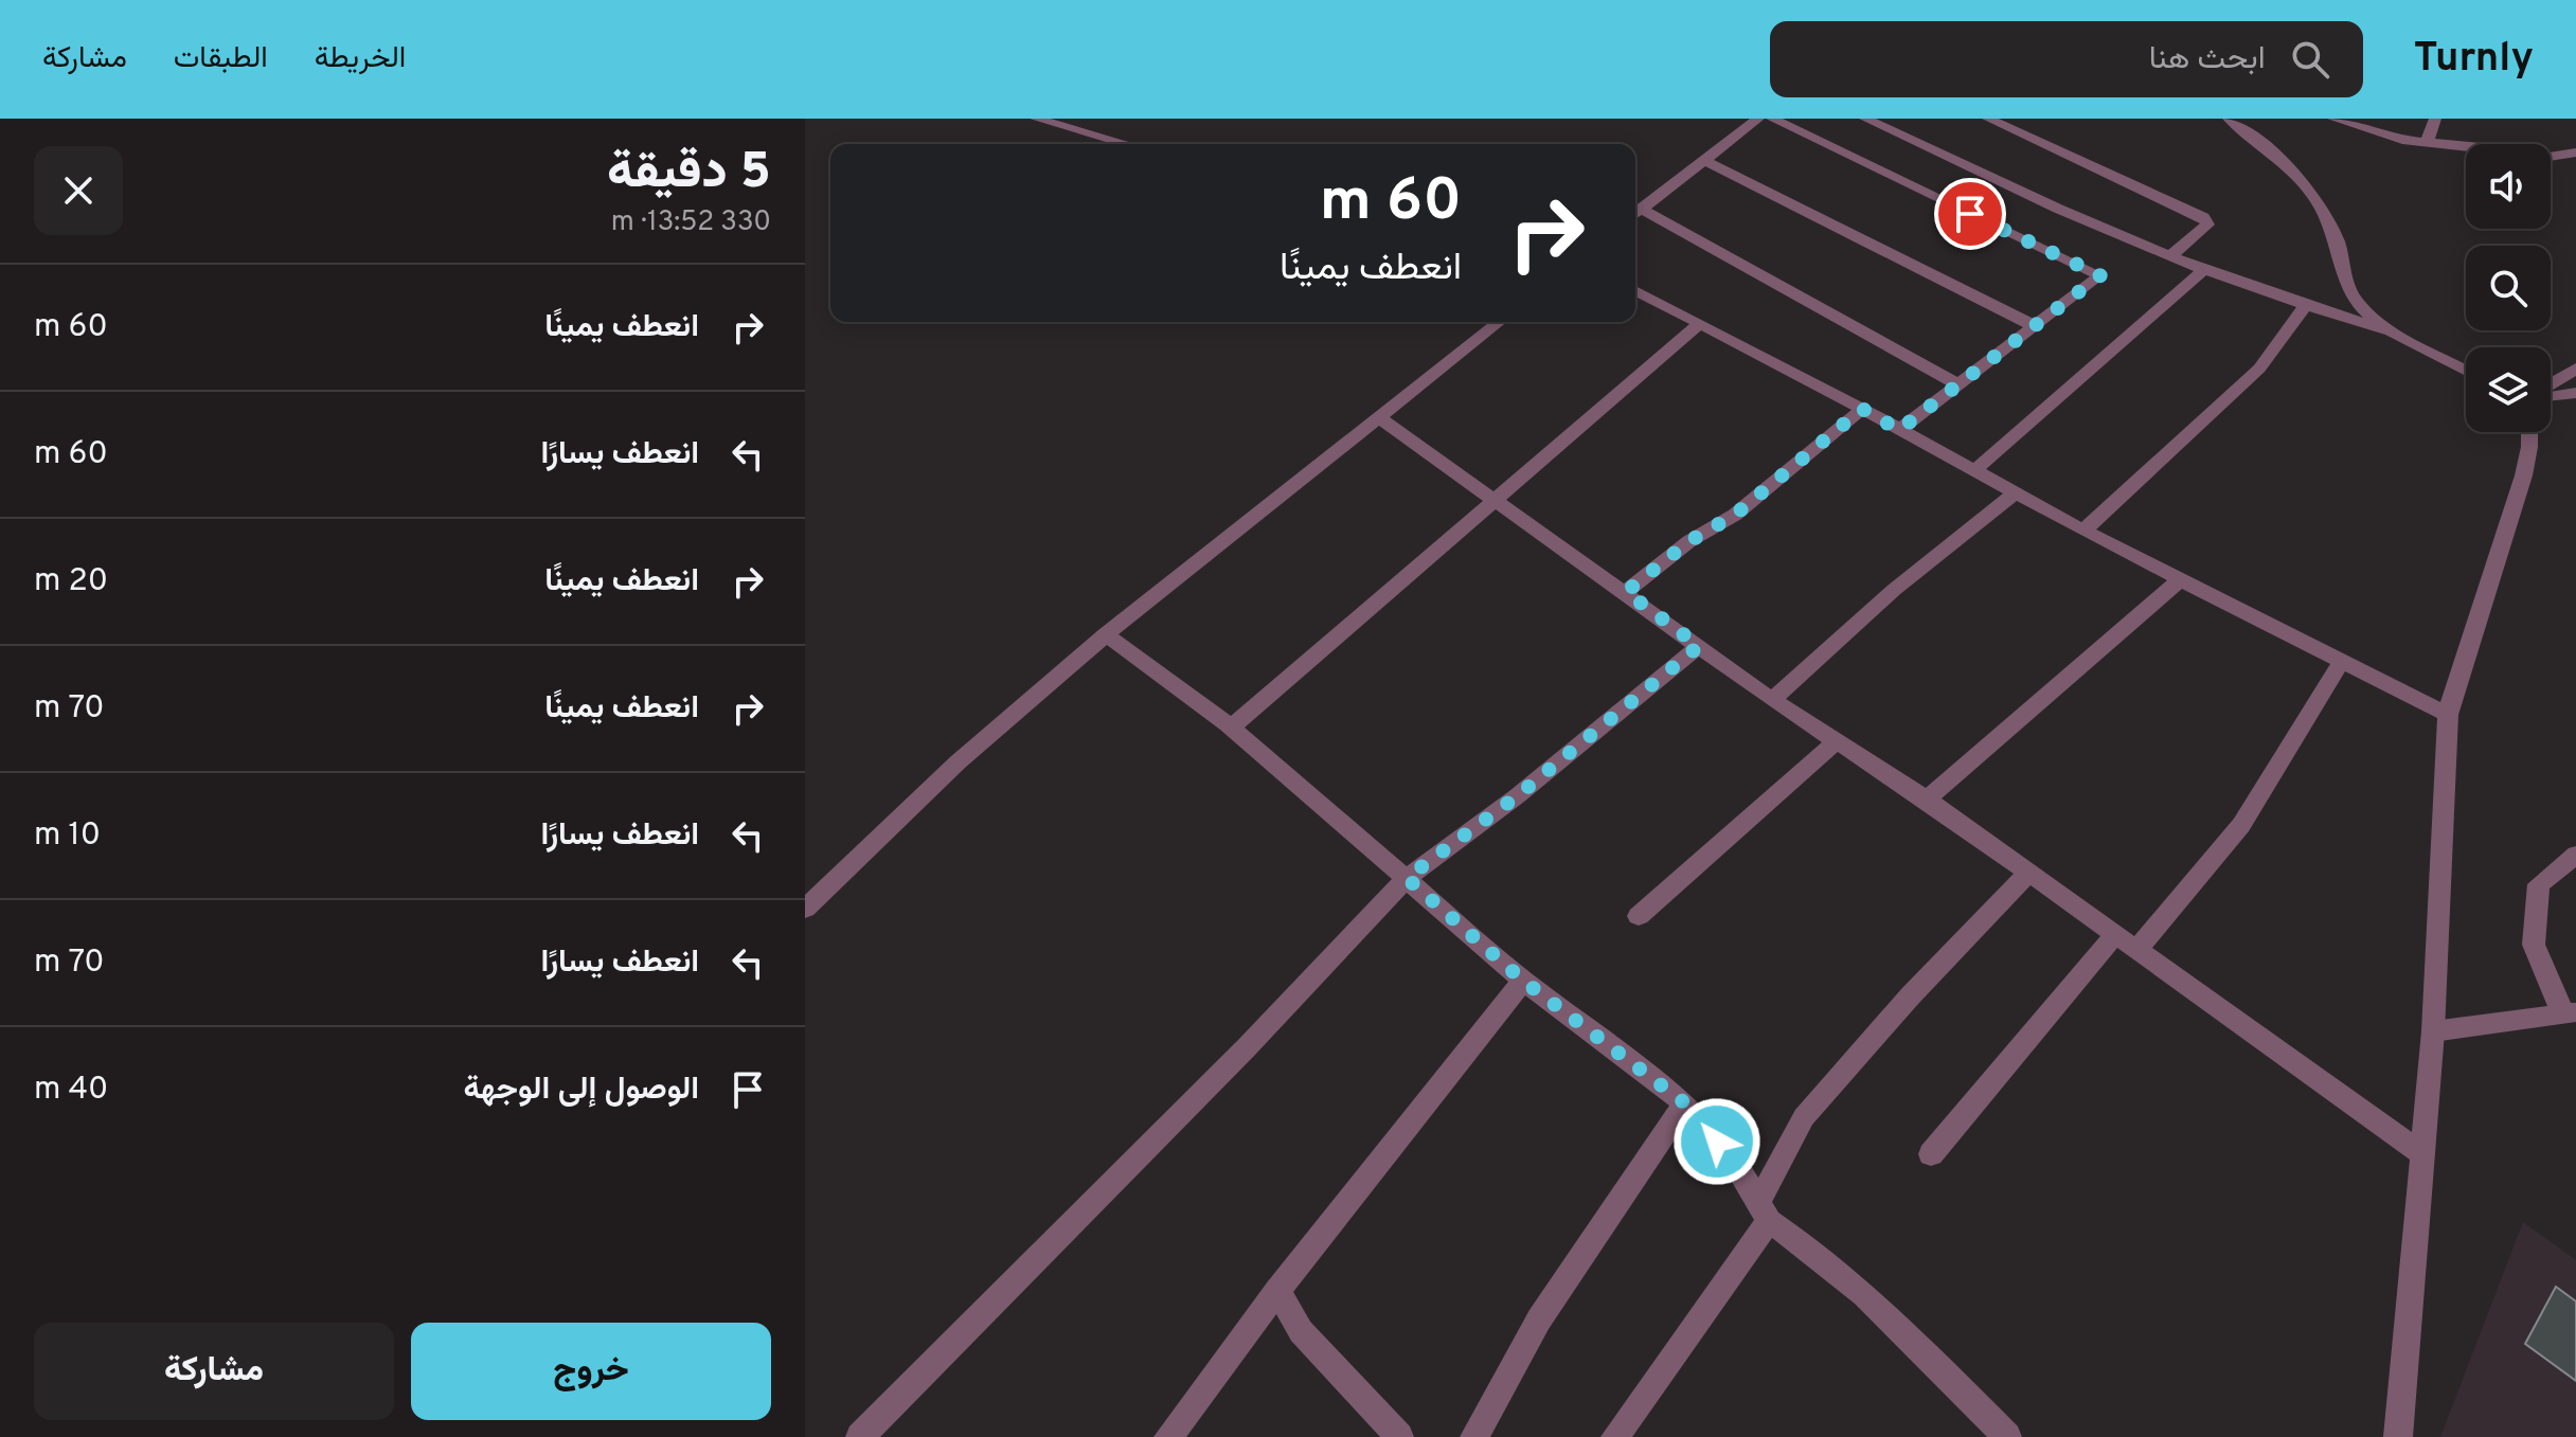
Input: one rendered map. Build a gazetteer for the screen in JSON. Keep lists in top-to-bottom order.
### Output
{
  "page": {
    "header": "Turnly",
    "search": "ابحث هنا",
    "nav": ["الخريطة", "الطبقات", "مشاركة"],
    "heading": ["5 دقيقة", "330 m · 13:52"],
    "turn": ["60 m", "انعطف يمينًا"],
    "list": [
      {
        "name": "انعطف يمينًا",
        "value": "60 m"
      },
      {
        "name": "انعطف يسارًا",
        "value": "60 m"
      },
      {
        "name": "انعطف يمينًا",
        "value": "20 m"
      },
      {
        "name": "انعطف يمينًا",
        "value": "70 m"
      },
      {
        "name": "انعطف يسارًا",
        "value": "10 m"
      },
      {
        "name": "انعطف يسارًا",
        "value": "70 m"
      },
      {
        "name": "الوصول إلى الوجهة",
        "value": "40 m"
      }
    ],
    "buttons": ["خروج", "مشاركة"]
  }
}
